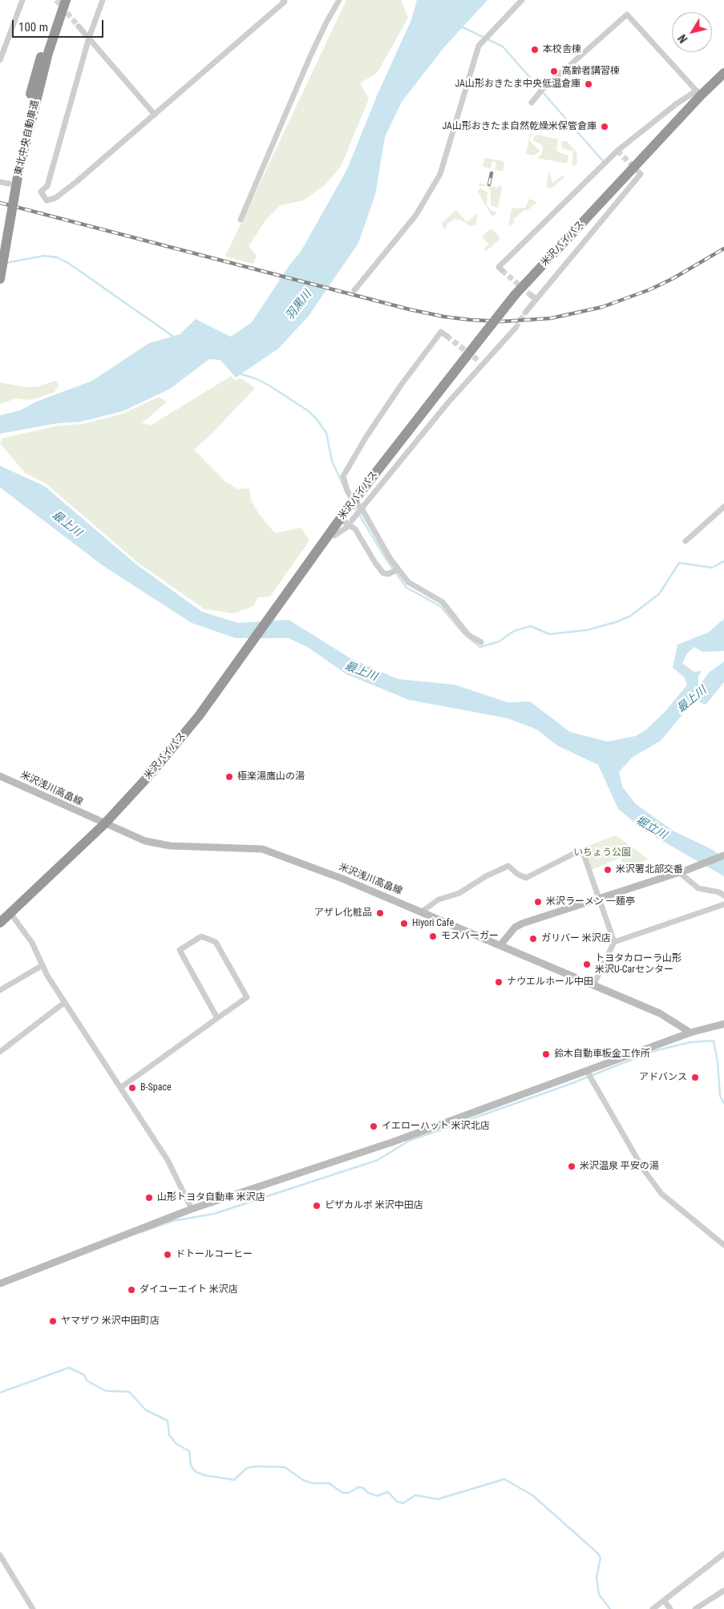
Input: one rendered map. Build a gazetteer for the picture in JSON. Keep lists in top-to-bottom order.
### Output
{
  "streets": {
    "highway": ["東北中央自動車道", "米沢バイパス"],
    "street": ["米沢浅川高畠線"]
  },
  "crossings": [
    ["米沢バイパス", "米沢浅川高畠線"]
  ],
  "water": ["羽黒川", "最上川", "堀立川"],
  "parks": ["いちょう公園"],
  "places": [
    "本校舎棟",
    "高齢者講習棟",
    "JA山形おきたま中央低温倉庫",
    "JA山形おきたま自然乾燥米保管倉庫",
    "極楽湯鷹山の湯",
    "米沢署北部交番",
    "米沢ラーメン 一麺亭",
    "アザレ化粧品",
    "Hiyori Cafe",
    "モスバーガー",
    "ガリバー 米沢店",
    "トヨタカローラ山形 米沢U-Carセンター",
    "ナウエルホール中田",
    "鈴木自動車板金工作所",
    "アドバンス",
    "B-Space",
    "イエローハット 米沢北店",
    "米沢温泉 平安の湯",
    "山形トヨタ自動車 米沢店",
    "ピザカルポ 米沢中田店",
    "ドトールコーヒー",
    "ダイユーエイト 米沢店",
    "ヤマザワ 米沢中田町店"
  ],
  "scale_bar": "100 m",
  "north": "bottom left"
}
